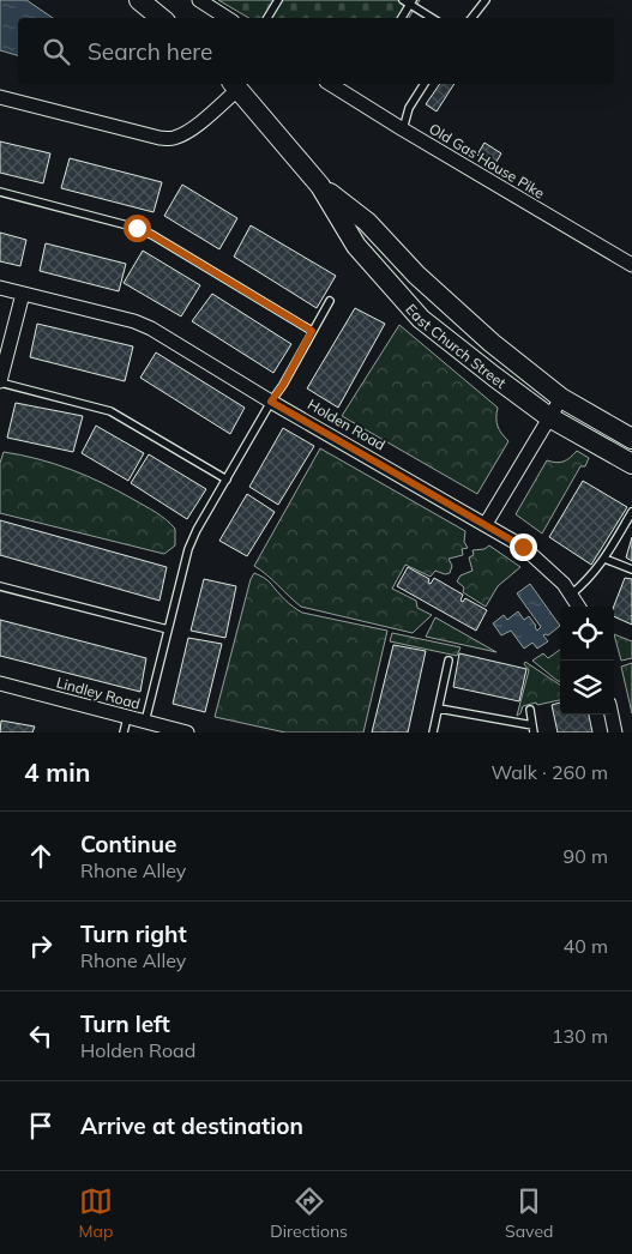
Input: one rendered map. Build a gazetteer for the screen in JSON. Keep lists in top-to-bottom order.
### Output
{
  "streets": {
    "main road": ["East Church Street"],
    "street": ["Old Gas House Pike", "Holden Road", "Lindley Road"]
  },
  "page": {
    "search": "Search here",
    "heading": ["4 min", "Walk · 260 m"],
    "list": [
      ["Continue", "Rhone Alley", "90 m"],
      ["Turn right", "Rhone Alley", "40 m"],
      ["Turn left", "Holden Road", "130 m"],
      "Arrive at destination"
    ],
    "nav": ["Map", "Directions", "Saved"]
  }
}
